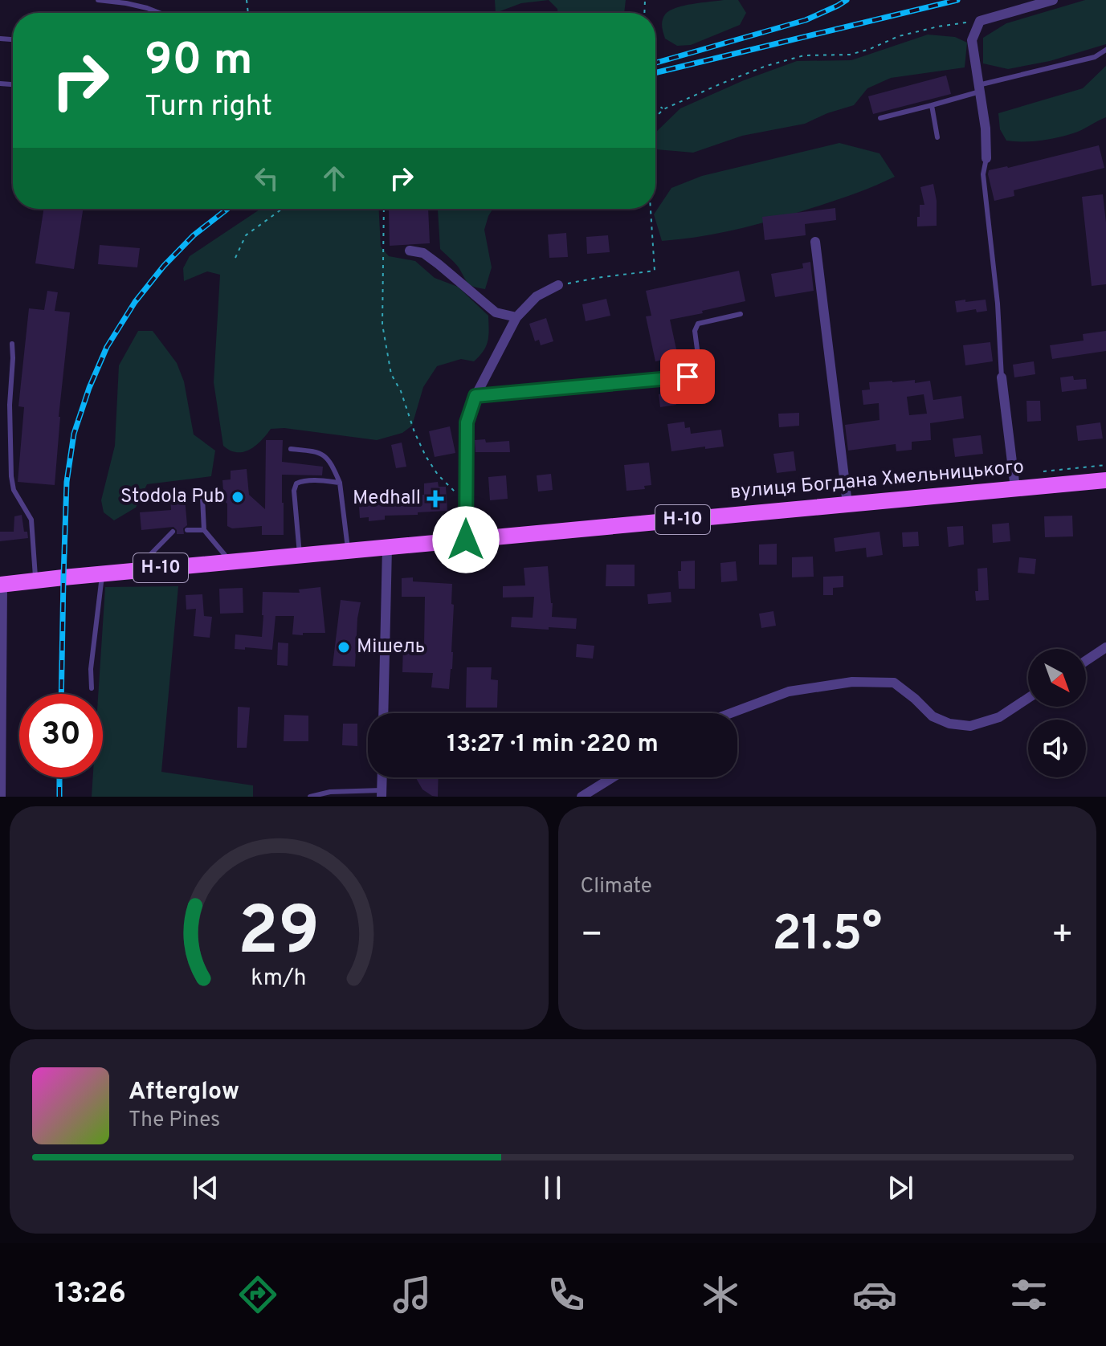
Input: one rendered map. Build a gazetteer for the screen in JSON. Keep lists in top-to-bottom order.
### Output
{
  "streets": {
    "main road": ["вулиця Богдана Хмельницького", "Н-10"]
  },
  "places": {
    "other": ["Stodola Pub", "Мішель"],
    "health": ["Medhall"]
  },
  "north": "bottom right",
  "page": {
    "turn": ["90 m", "Turn right"],
    "limit": "30",
    "trip": "13:27 · 1 min · 220 m",
    "tile": "Climate",
    "heat": ["−", "21.5°", "+"],
    "song": ["Afterglow", "The Pines"],
    "tabs": "13:26",
    "gauge": ["29", "km/h"]
  }
}
